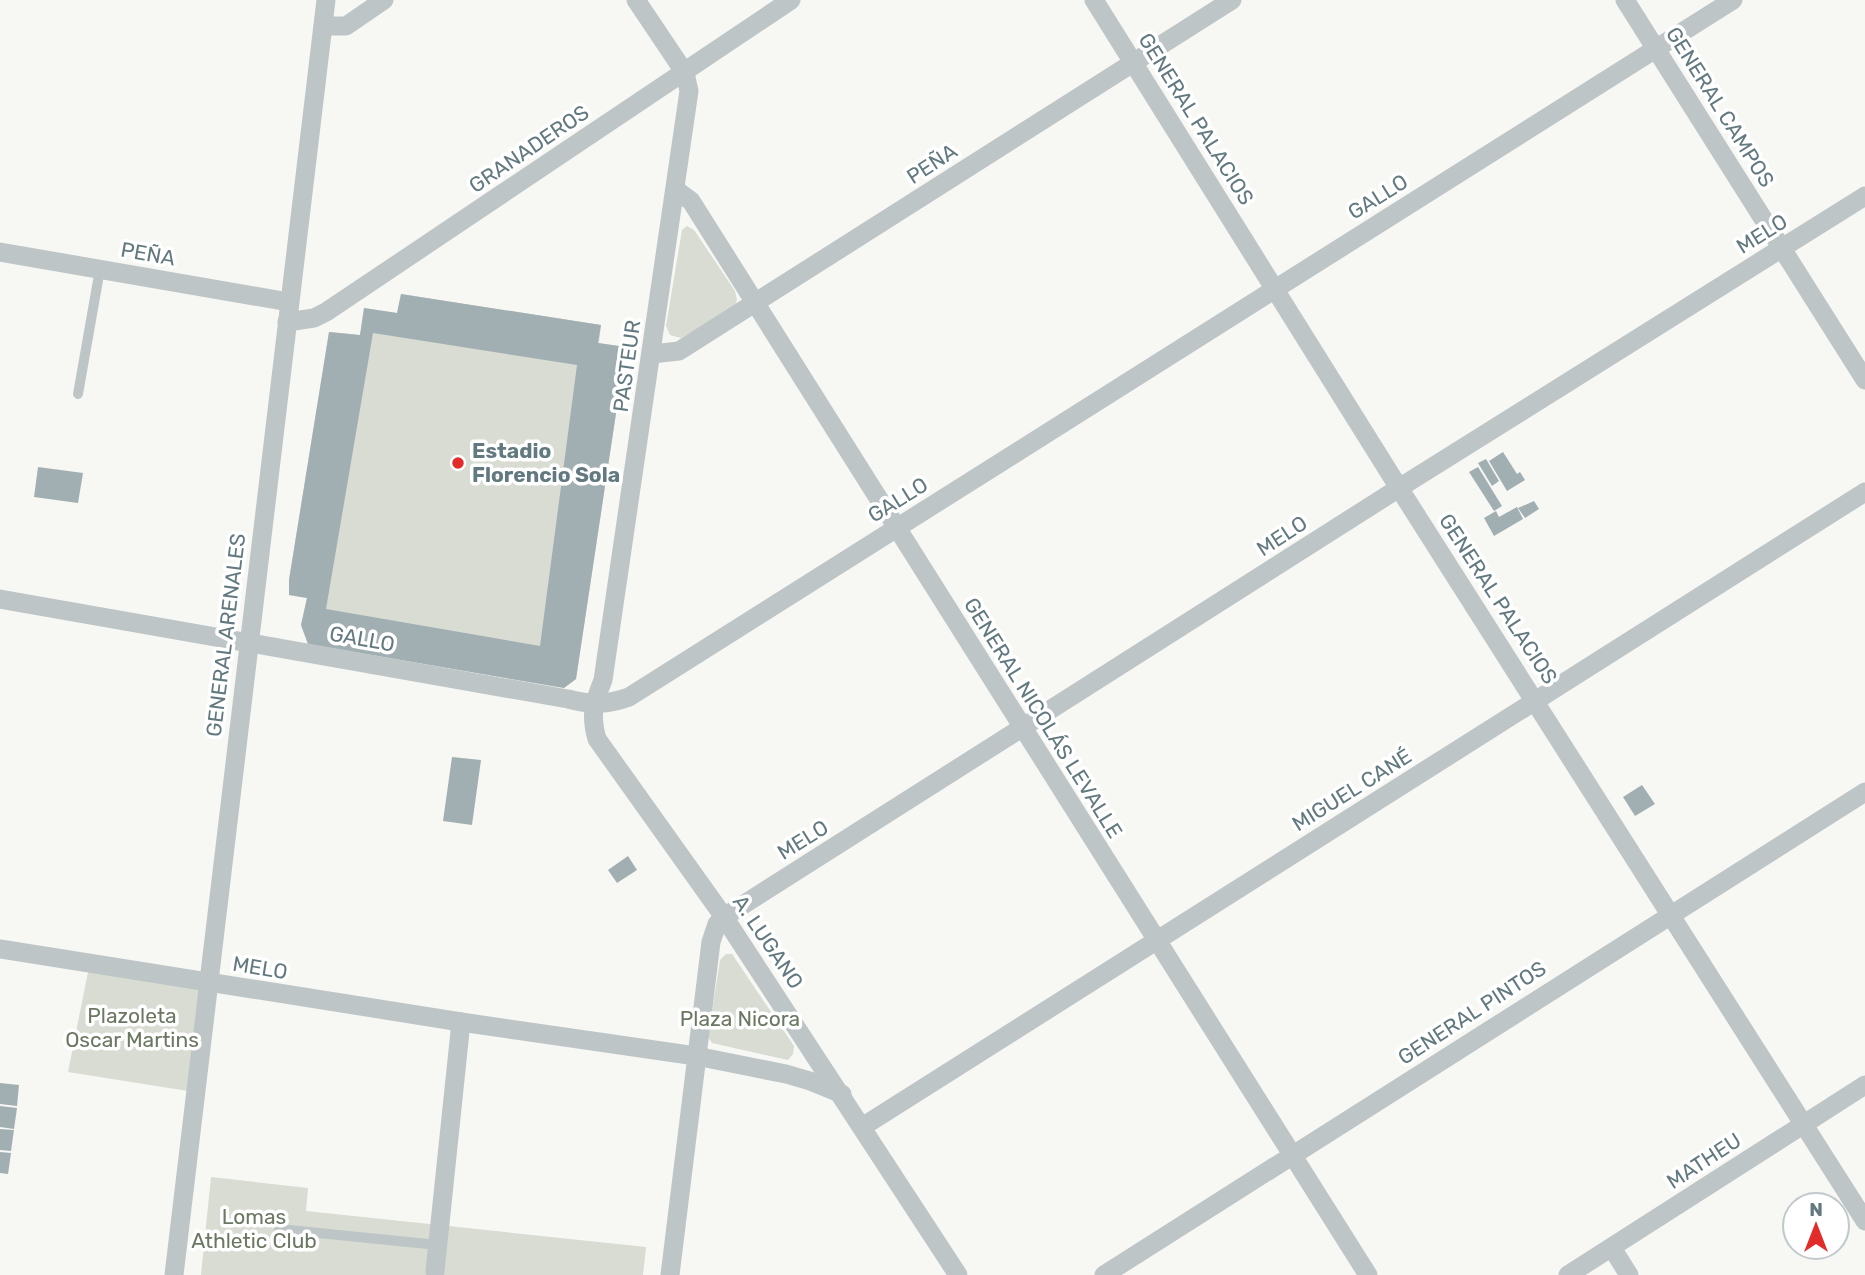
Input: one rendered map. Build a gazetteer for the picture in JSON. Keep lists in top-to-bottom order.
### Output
{
  "streets": {
    "street": [
      "GENERAL CAMPOS",
      "GENERAL PALACIOS",
      "GRANADEROS",
      "PEÑA",
      "GALLO",
      "MELO",
      "PASTEUR",
      "GENERAL ARENALES",
      "GENERAL NICOLÁS LEVALLE",
      "MIGUEL CANÉ",
      "A. LUGANO",
      "GENERAL PINTOS",
      "MATHEU"
    ]
  },
  "crossings": [
    ["GENERAL CAMPOS", "GALLO"],
    ["GENERAL CAMPOS", "MELO"],
    ["GENERAL PALACIOS", "PEÑA"],
    ["GENERAL PALACIOS", "GALLO"],
    ["GENERAL PALACIOS", "MELO"],
    ["GENERAL PALACIOS", "MIGUEL CANÉ"],
    ["GENERAL PALACIOS", "GENERAL PINTOS"],
    ["GENERAL PALACIOS", "MATHEU"],
    ["GRANADEROS", "PASTEUR"],
    ["GRANADEROS", "GENERAL ARENALES"],
    ["PEÑA", "PASTEUR"],
    ["PEÑA", "GENERAL ARENALES"],
    ["PEÑA", "GENERAL NICOLÁS LEVALLE"],
    ["GALLO", "PASTEUR"],
    ["GALLO", "GENERAL ARENALES"],
    ["GALLO", "GENERAL NICOLÁS LEVALLE"],
    ["GALLO", "A. LUGANO"],
    ["MELO", "GENERAL ARENALES"],
    ["MELO", "GENERAL NICOLÁS LEVALLE"],
    ["MELO", "A. LUGANO"],
    ["PASTEUR", "GENERAL NICOLÁS LEVALLE"],
    ["PASTEUR", "A. LUGANO"],
    ["GENERAL NICOLÁS LEVALLE", "MIGUEL CANÉ"],
    ["GENERAL NICOLÁS LEVALLE", "GENERAL PINTOS"],
    ["MIGUEL CANÉ", "A. LUGANO"]
  ],
  "parks": ["Plazoleta Oscar Martins", "Plaza Nicora", "Lomas Athletic Club"],
  "places": ["Estadio Florencio Sola"],
  "north": "top"
}
